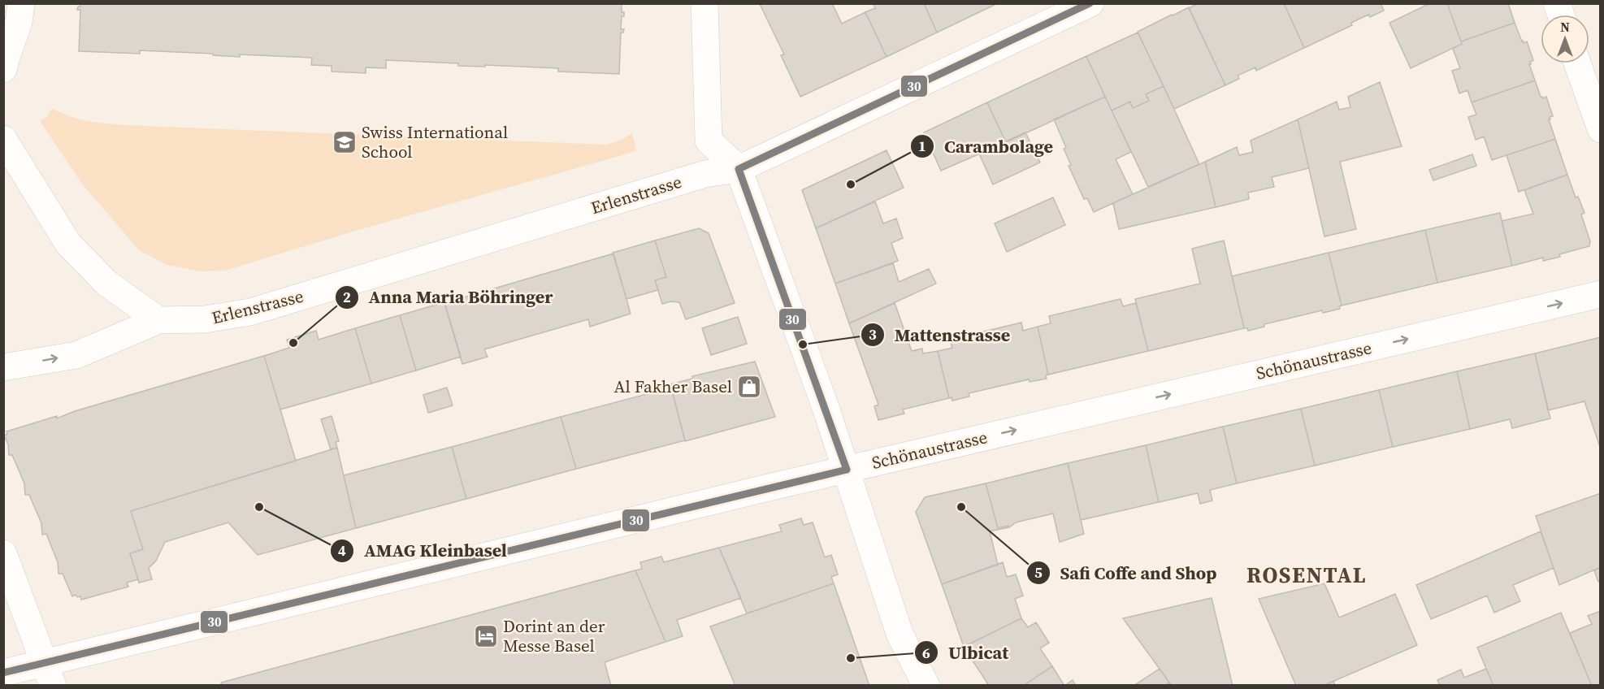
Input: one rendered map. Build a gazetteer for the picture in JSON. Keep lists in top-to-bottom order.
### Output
{
  "streets": {
    "street": ["Erlenstrasse", "Schönaustrasse"]
  },
  "one_way": ["Schönaustrasse"],
  "districts": ["ROSENTAL"],
  "places": {
    "school or university": ["Swiss International School"],
    "other": [
      "Carambolage",
      "Anna Maria Böhringer",
      "Mattenstrasse",
      "AMAG Kleinbasel",
      "Safi Coffe and Shop",
      "Ulbicat"
    ],
    "shop": ["Al Fakher Basel"],
    "hotel": ["Dorint an der Messe Basel"]
  },
  "lines": ["transit line 30"],
  "north": "top"
}
